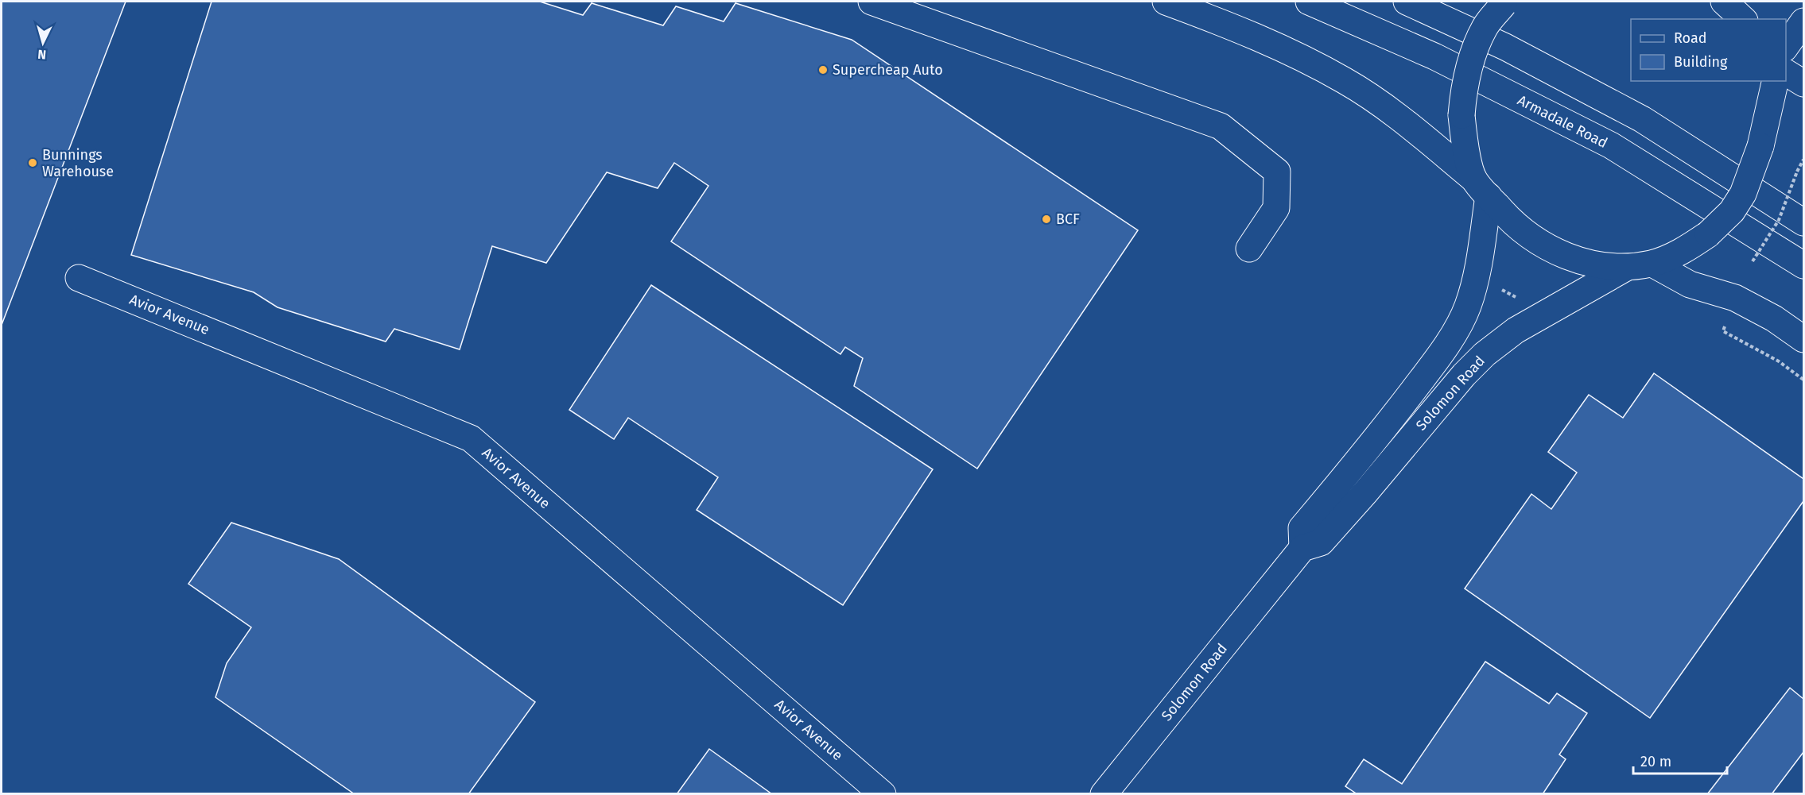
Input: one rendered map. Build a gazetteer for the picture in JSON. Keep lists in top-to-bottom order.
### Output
{
  "streets": {
    "main road": ["Armadale Road", "Avior Avenue", "Solomon Road"]
  },
  "places": ["Supercheap Auto", "Bunnings Warehouse", "BCF"],
  "legend": ["Road", "Building"],
  "scale_bar": "20 m",
  "north": "bottom"
}
